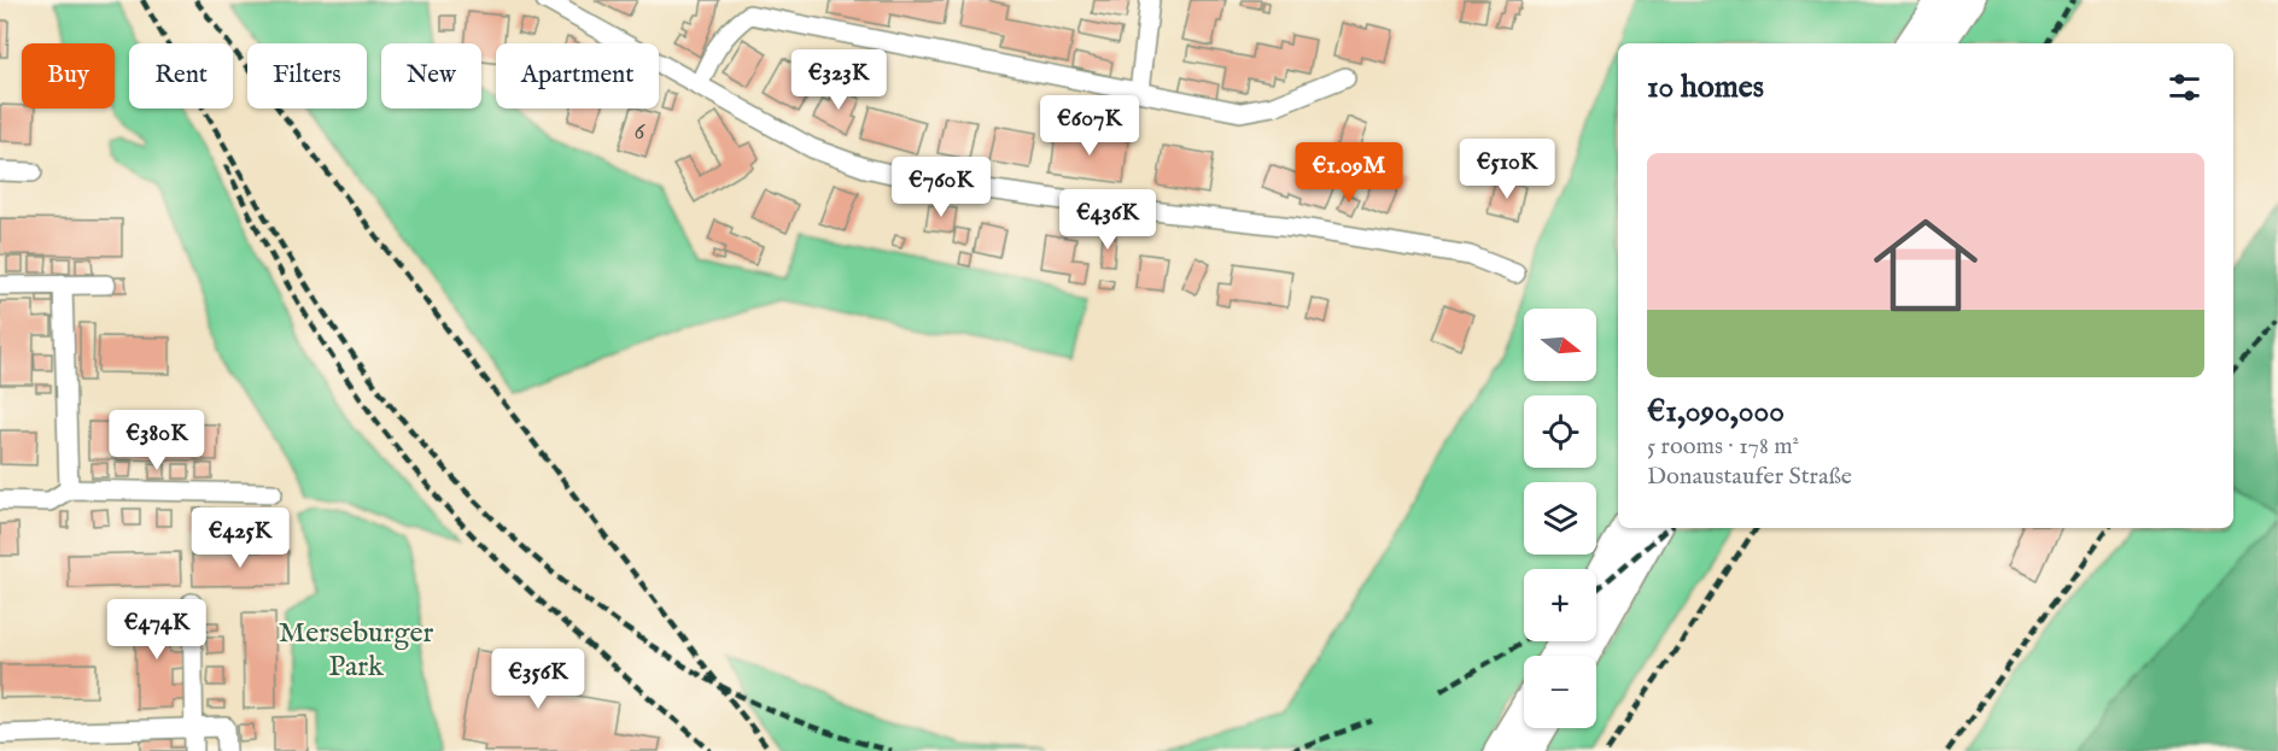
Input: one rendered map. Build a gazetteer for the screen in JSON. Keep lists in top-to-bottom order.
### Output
{
  "parks": ["Merseburger Park"],
  "house_numbers": ["6"],
  "north": "right",
  "page": {
    "chip": [
      "Buy",
      "Rent",
      "Filters",
      "New",
      "Apartment"
    ],
    "heading": "10 homes",
    "price": [
      "€323K",
      "€607K",
      "€510K",
      "€1.09M",
      "€760K",
      "€436K",
      "€380K",
      "€425K",
      "€474K",
      "€356K"
    ],
    "list": [
      {
        "name": "€1,090,000",
        "note": "5 rooms · 178 m² · Donaustaufer Straße"
      }
    ],
    "map_buttons": ["+", "−"]
  }
}
